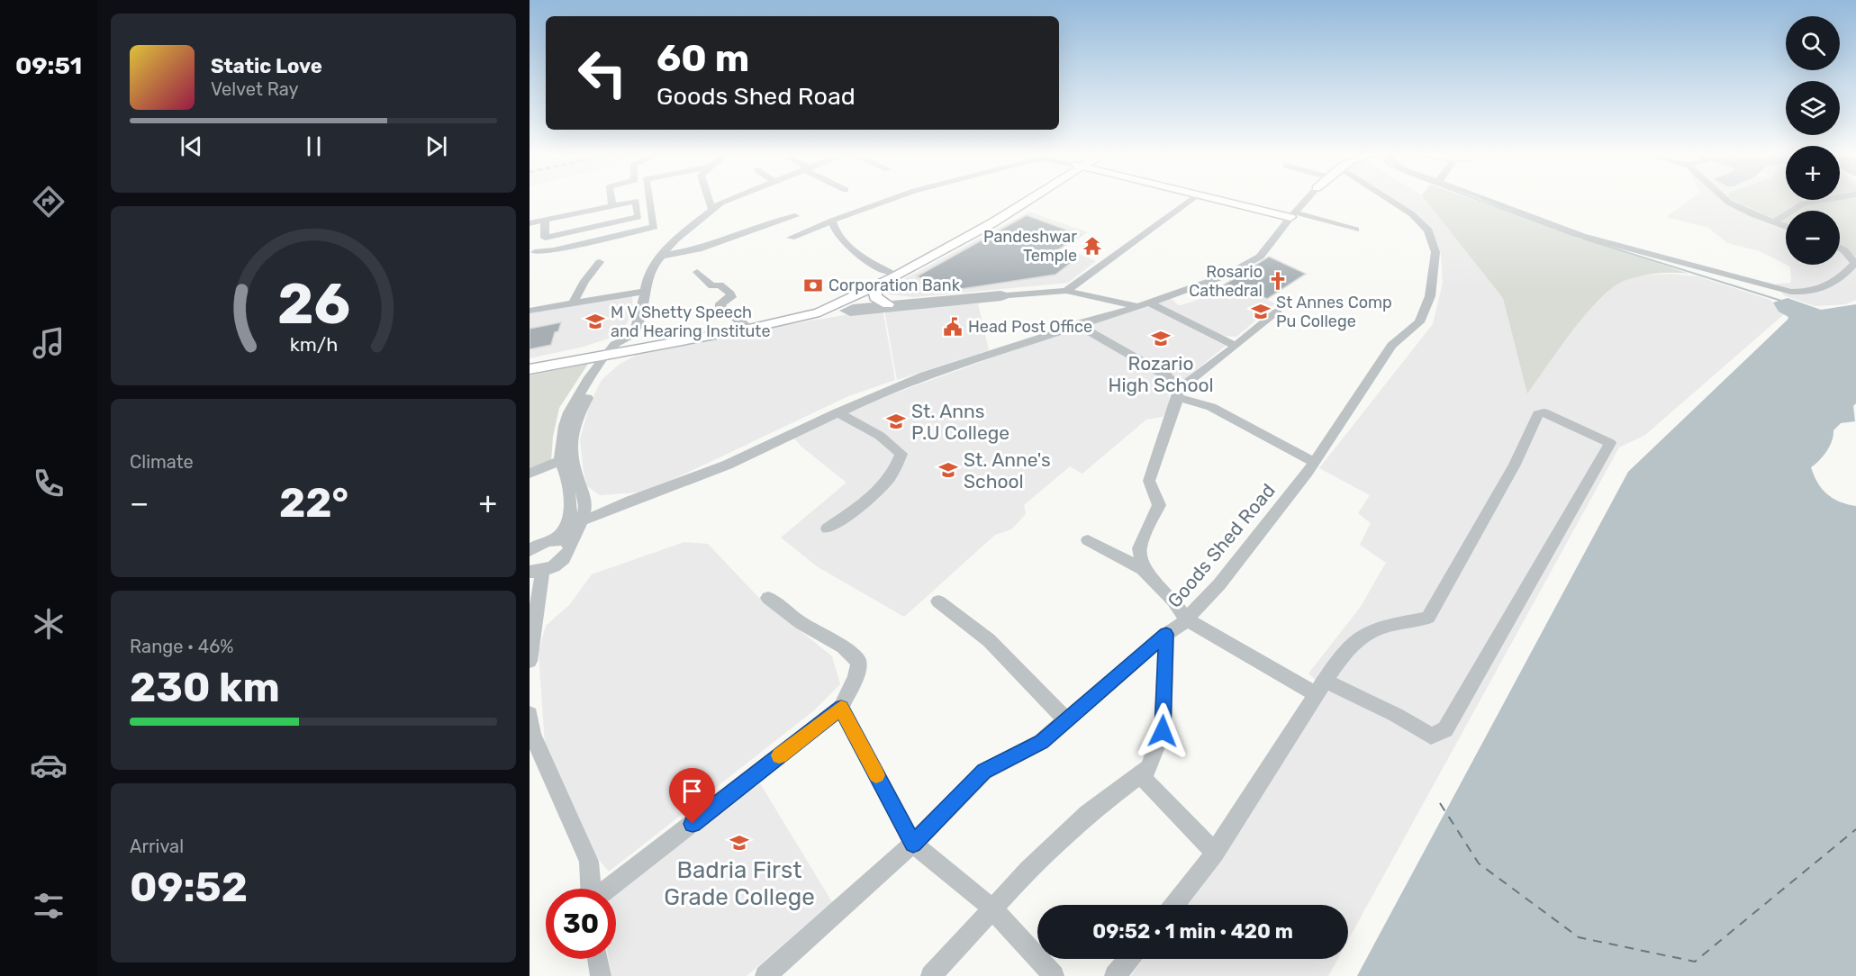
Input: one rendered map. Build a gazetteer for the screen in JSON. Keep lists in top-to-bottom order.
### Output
{
  "streets": {
    "street": ["Goods Shed Road"]
  },
  "places": {
    "temple": ["Pandeshwar Temple"],
    "church": ["Rosario Cathedral"],
    "bank": ["Corporation Bank"],
    "school or university": [
      "St Annes Comp Pu College",
      "M V Shetty Speech and Hearing Institute",
      "Rozario High School",
      "St. Anns P.U College",
      "St. Anne's School",
      "Badria First Grade College"
    ],
    "public building": ["Head Post Office"]
  },
  "page": {
    "tabs": "09:51",
    "map_buttons": ["+", "−"],
    "turn": ["60 m", "Goods Shed Road"],
    "song": ["Static Love", "Velvet Ray"],
    "tile": [
      "Climate",
      ["Range · 46%", "230 km"],
      ["Arrival", "09:52"]
    ],
    "heat": ["−", "22°", "+"],
    "limit": "30",
    "trip": "09:52 · 1 min · 420 m",
    "gauge": ["26", "km/h"]
  }
}
